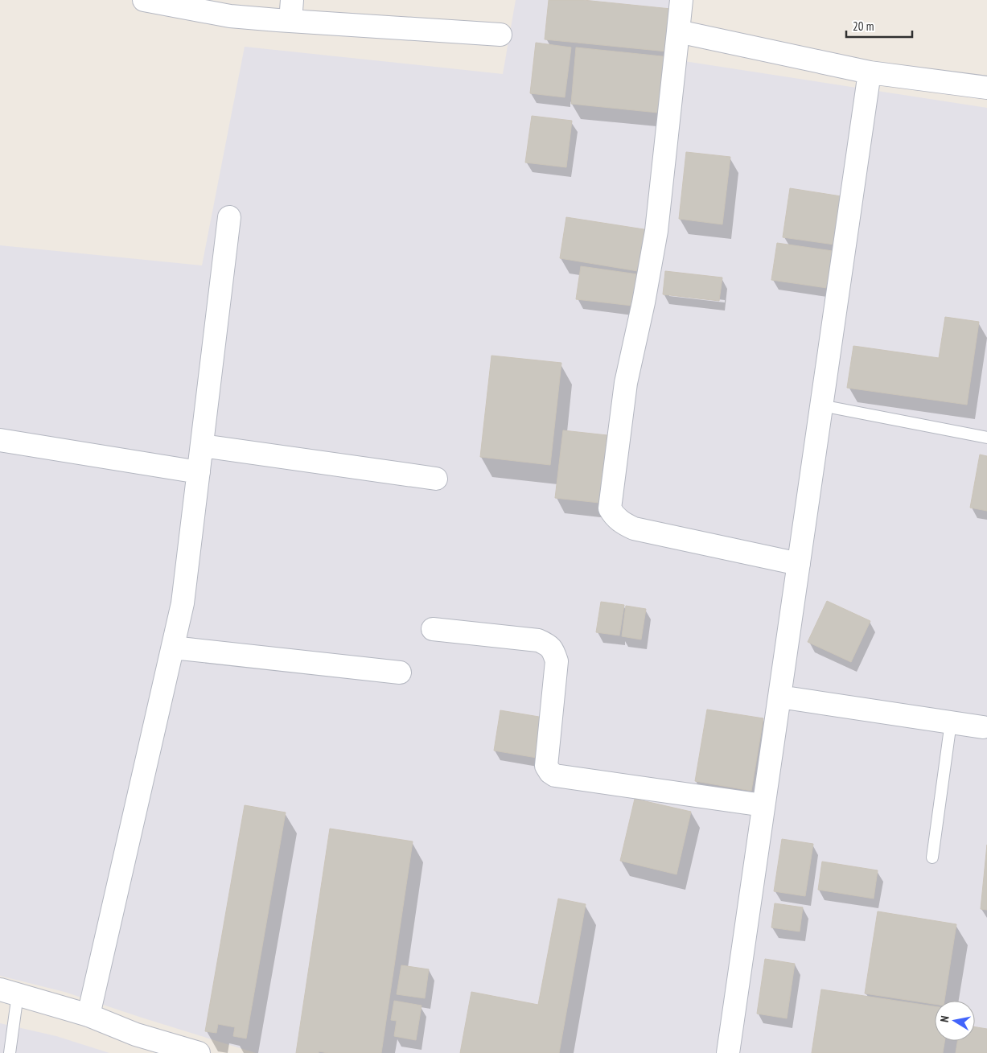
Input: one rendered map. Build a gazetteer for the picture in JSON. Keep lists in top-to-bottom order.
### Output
{
  "scale_bar": "20 m",
  "north": "left"
}
